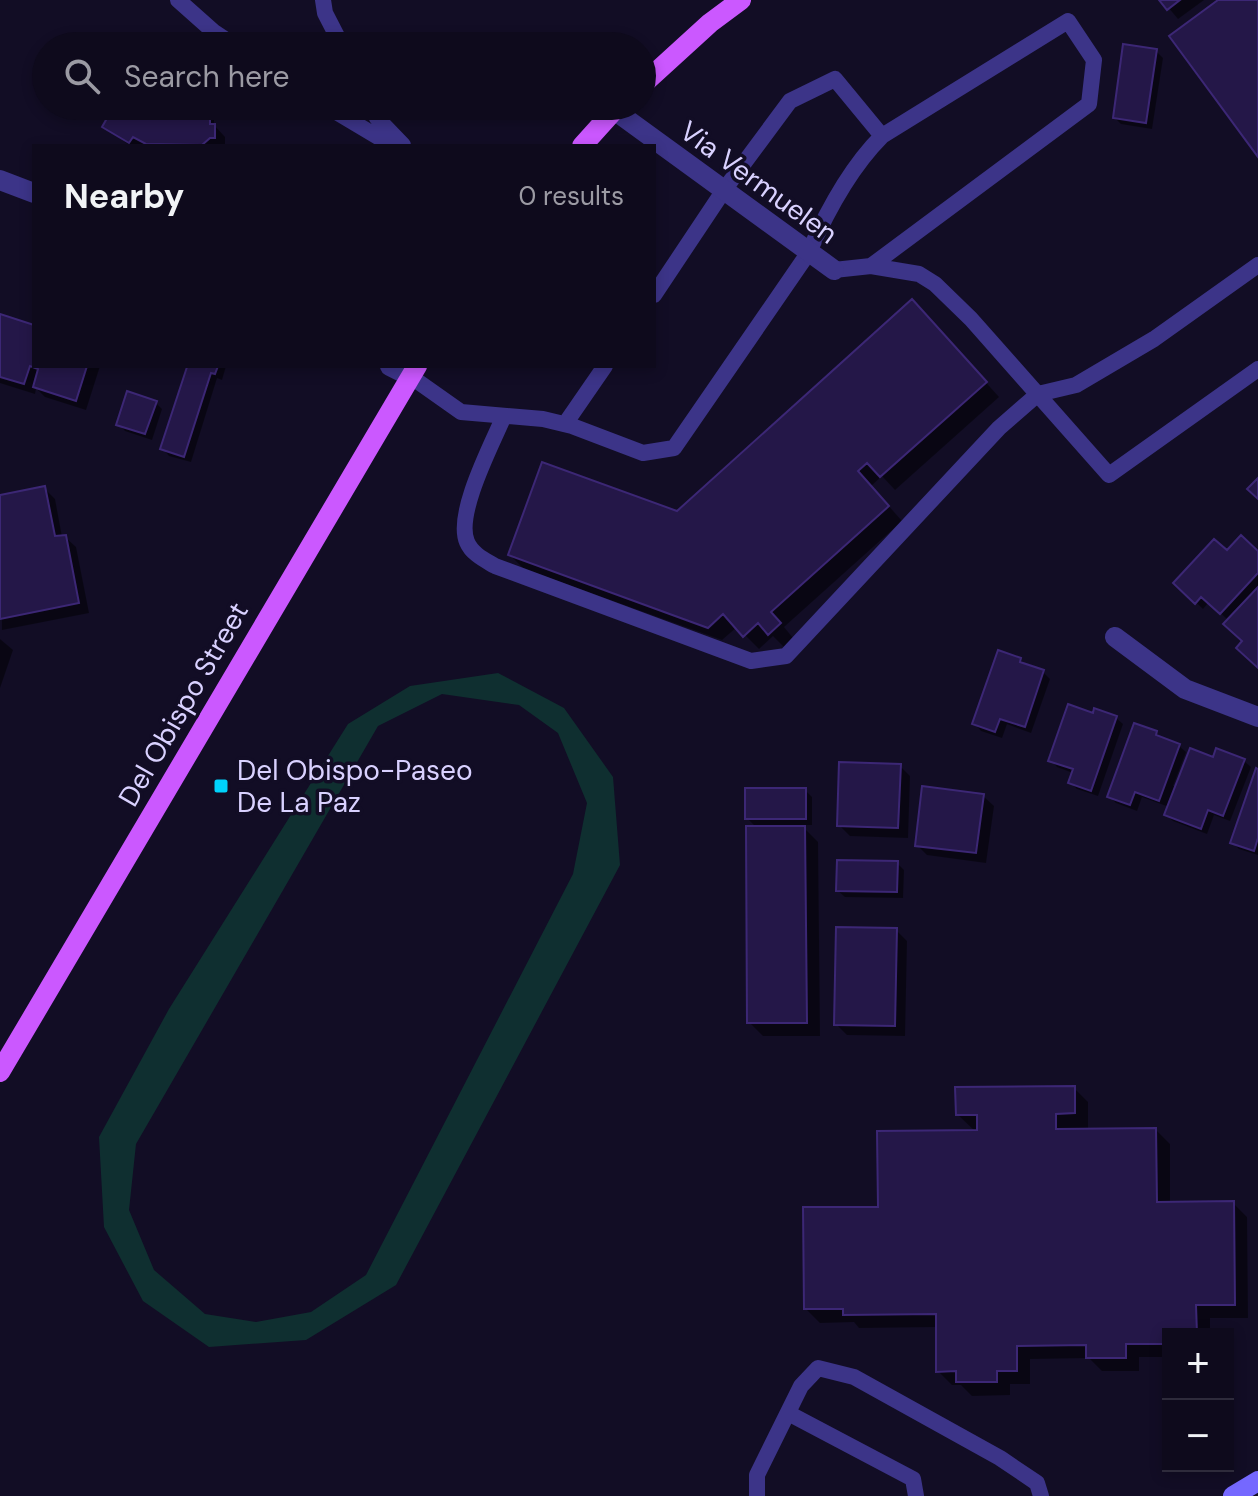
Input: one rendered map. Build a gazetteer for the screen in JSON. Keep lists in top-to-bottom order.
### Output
{
  "streets": {
    "main road": ["Del Obispo Street"],
    "street": ["Via Vermuelen"]
  },
  "places": {
    "transit": ["Del Obispo-Paseo De La Paz"]
  },
  "page": {
    "search": "Search here",
    "heading": ["Nearby", "0 results"],
    "map_buttons": ["+", "−"]
  }
}
